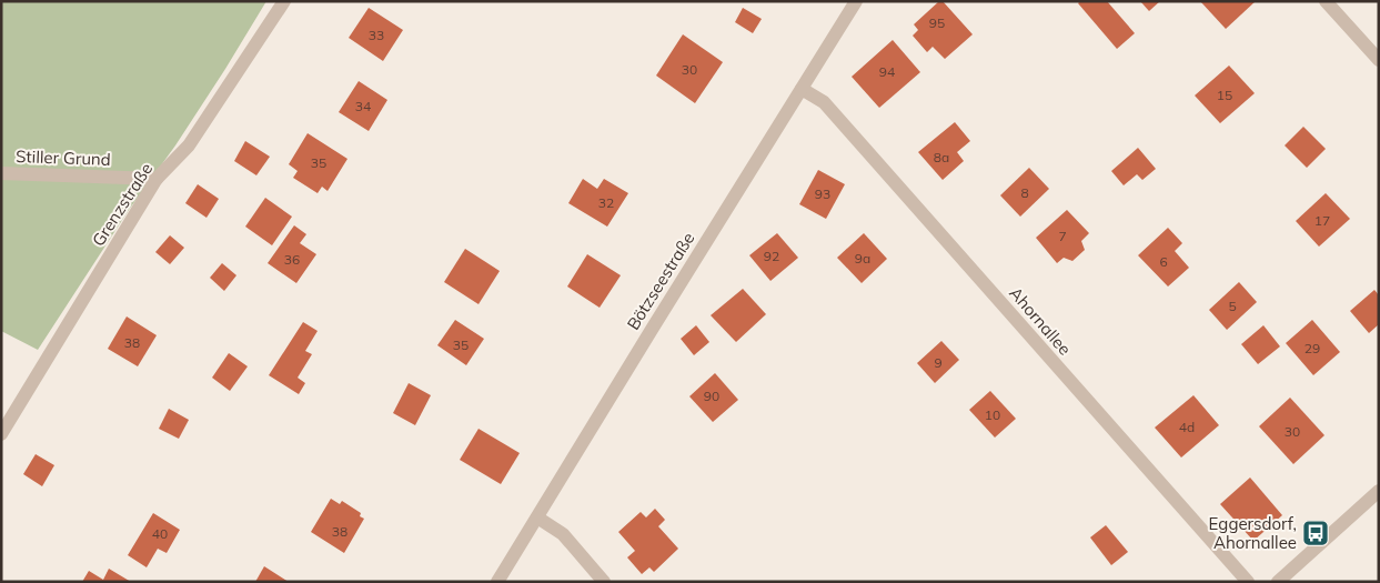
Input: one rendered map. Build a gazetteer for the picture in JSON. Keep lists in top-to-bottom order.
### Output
{
  "streets": {
    "street": [
      "Stiller Grund",
      "Grenzstraße",
      "Bötzseestraße",
      "Ahornallee"
    ]
  },
  "crossings": [
    ["Stiller Grund", "Grenzstraße"],
    ["Bötzseestraße", "Ahornallee"]
  ],
  "places": {
    "bus stop": ["Eggersdorf, Ahornallee"]
  },
  "house_numbers": [
    "95",
    "33",
    "30",
    "94",
    "15",
    "34",
    "8a",
    "35",
    "8",
    "93",
    "32",
    "17",
    "7",
    "92",
    "9a",
    "36",
    "6",
    "5",
    "38",
    "35",
    "29",
    "9",
    "90",
    "10",
    "4d",
    "30",
    "38",
    "40"
  ]
}
